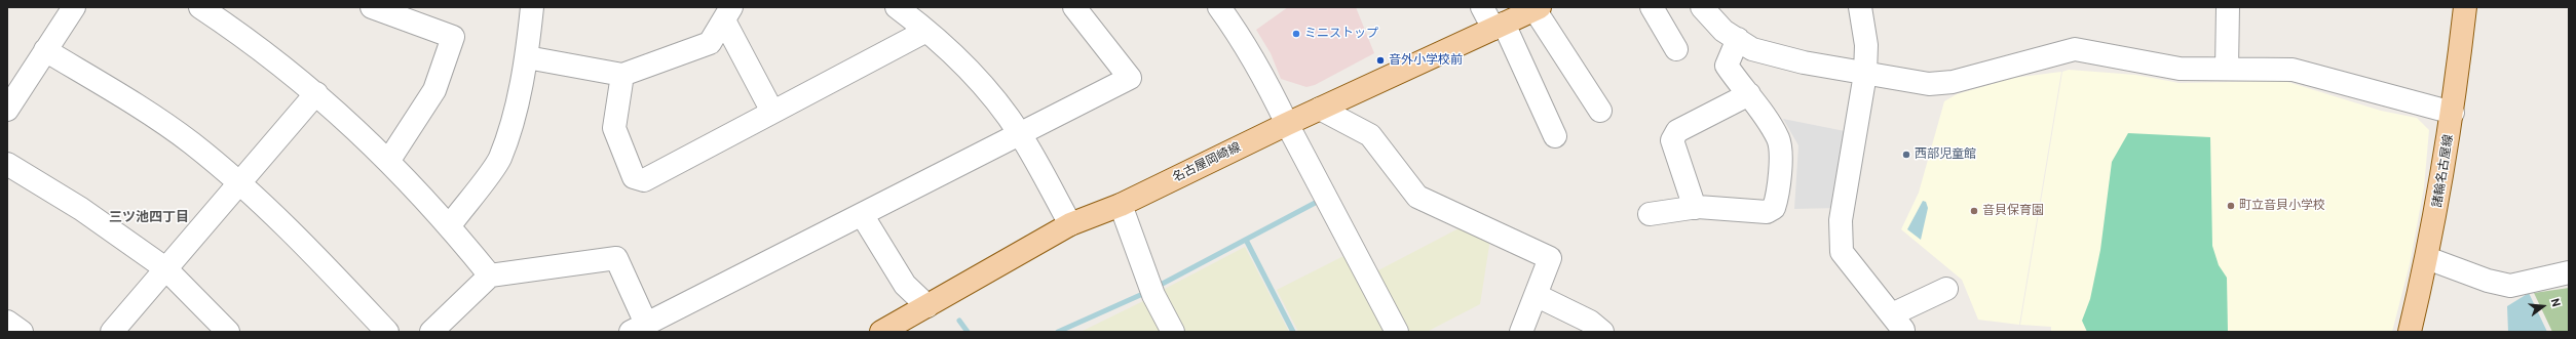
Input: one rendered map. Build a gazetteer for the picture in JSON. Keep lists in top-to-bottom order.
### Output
{
  "streets": {
    "main road": ["名古屋岡崎線", "諸輪名古屋線"]
  },
  "districts": ["三ツ池四丁目"],
  "places": [
    "ミニストップ",
    "音外小学校前",
    "西部児童館",
    "町立音貝小学校",
    "音貝保育園"
  ],
  "north": "right"
}
